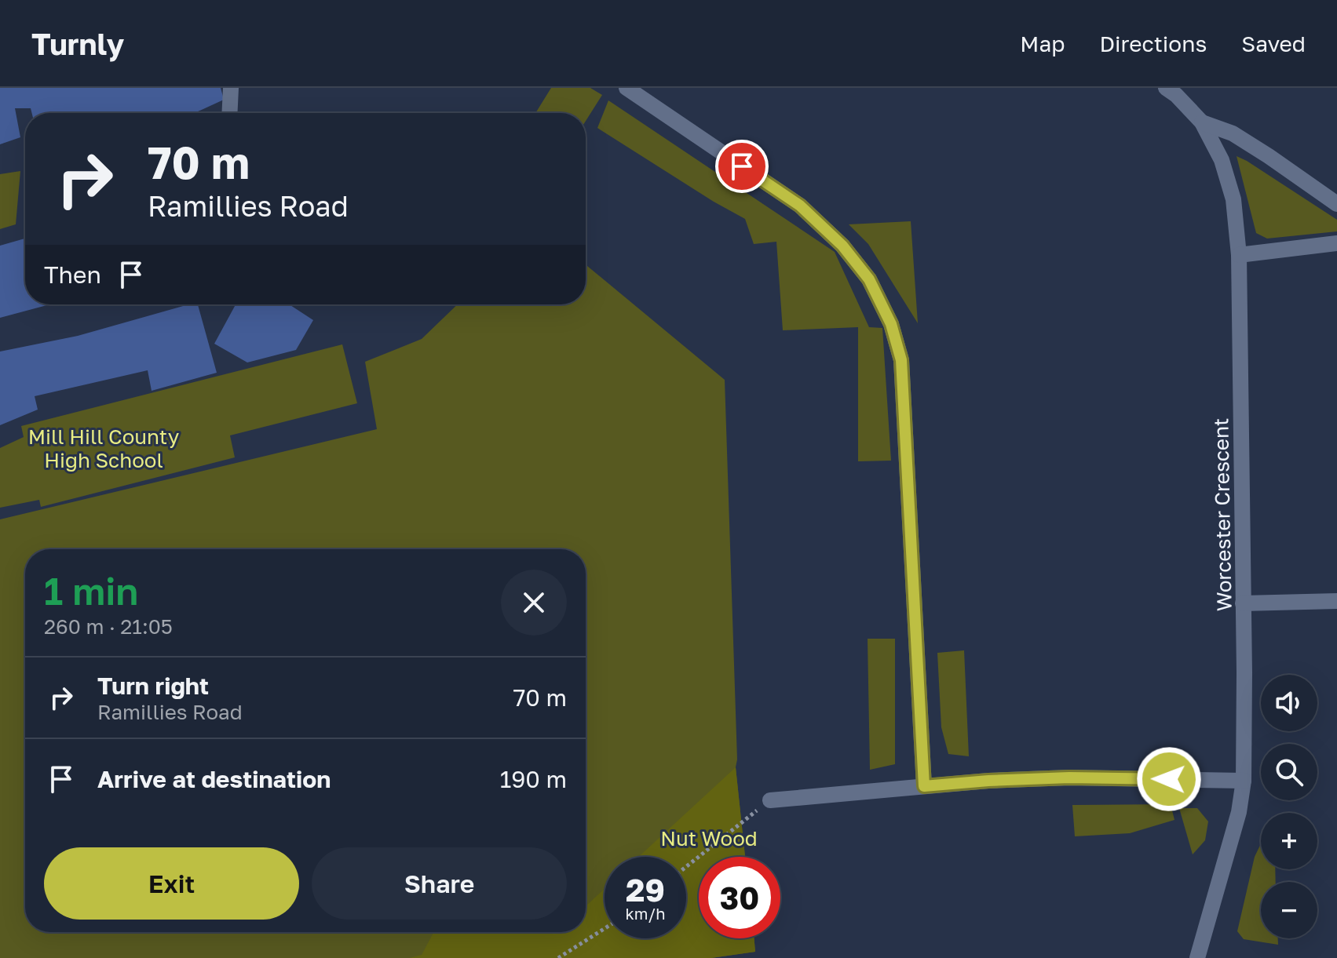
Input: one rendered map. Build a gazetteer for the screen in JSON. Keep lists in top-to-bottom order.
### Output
{
  "streets": {
    "street": ["Worcester Crescent"]
  },
  "parks": ["Mill Hill County High School", "Nut Wood"],
  "page": {
    "header": "Turnly",
    "nav": ["Map", "Directions", "Saved"],
    "turn": ["70 m", "Ramillies Road"],
    "then": "Then",
    "heading": ["1 min", "260 m · 21:05"],
    "list": [
      {
        "name": "Turn right",
        "note": "Ramillies Road",
        "value": "70 m"
      },
      {
        "name": "Arrive at destination",
        "value": "190 m"
      }
    ],
    "map_buttons": ["+", "−"],
    "buttons": ["Exit", "Share"],
    "speed": "29 km/h",
    "limit": "30"
  }
}
